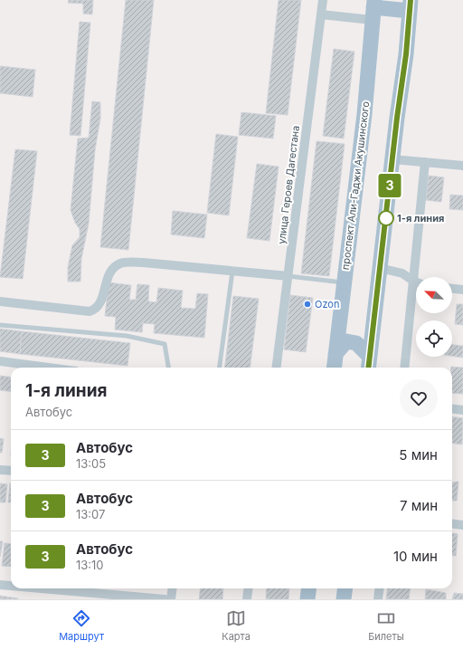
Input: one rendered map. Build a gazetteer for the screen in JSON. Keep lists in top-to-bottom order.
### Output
{
  "streets": {
    "main road": ["проспект Али-Гаджи Акушинского"],
    "street": ["улица Героев Дагестана"]
  },
  "places": ["1-я линия", "Ozon"],
  "lines": ["bus line 3"],
  "north": "top left",
  "page": {
    "on_map": "3",
    "heading": ["1-я линия", "Автобус"],
    "list": [
      {
        "mark": "3",
        "name": "Автобус",
        "note": "13:05",
        "value": "5 мин"
      },
      {
        "mark": "3",
        "name": "Автобус",
        "note": "13:07",
        "value": "7 мин"
      },
      {
        "mark": "3",
        "name": "Автобус",
        "note": "13:10",
        "value": "10 мин"
      }
    ],
    "tabs": ["Маршрут", "Карта", "Билеты"]
  }
}
